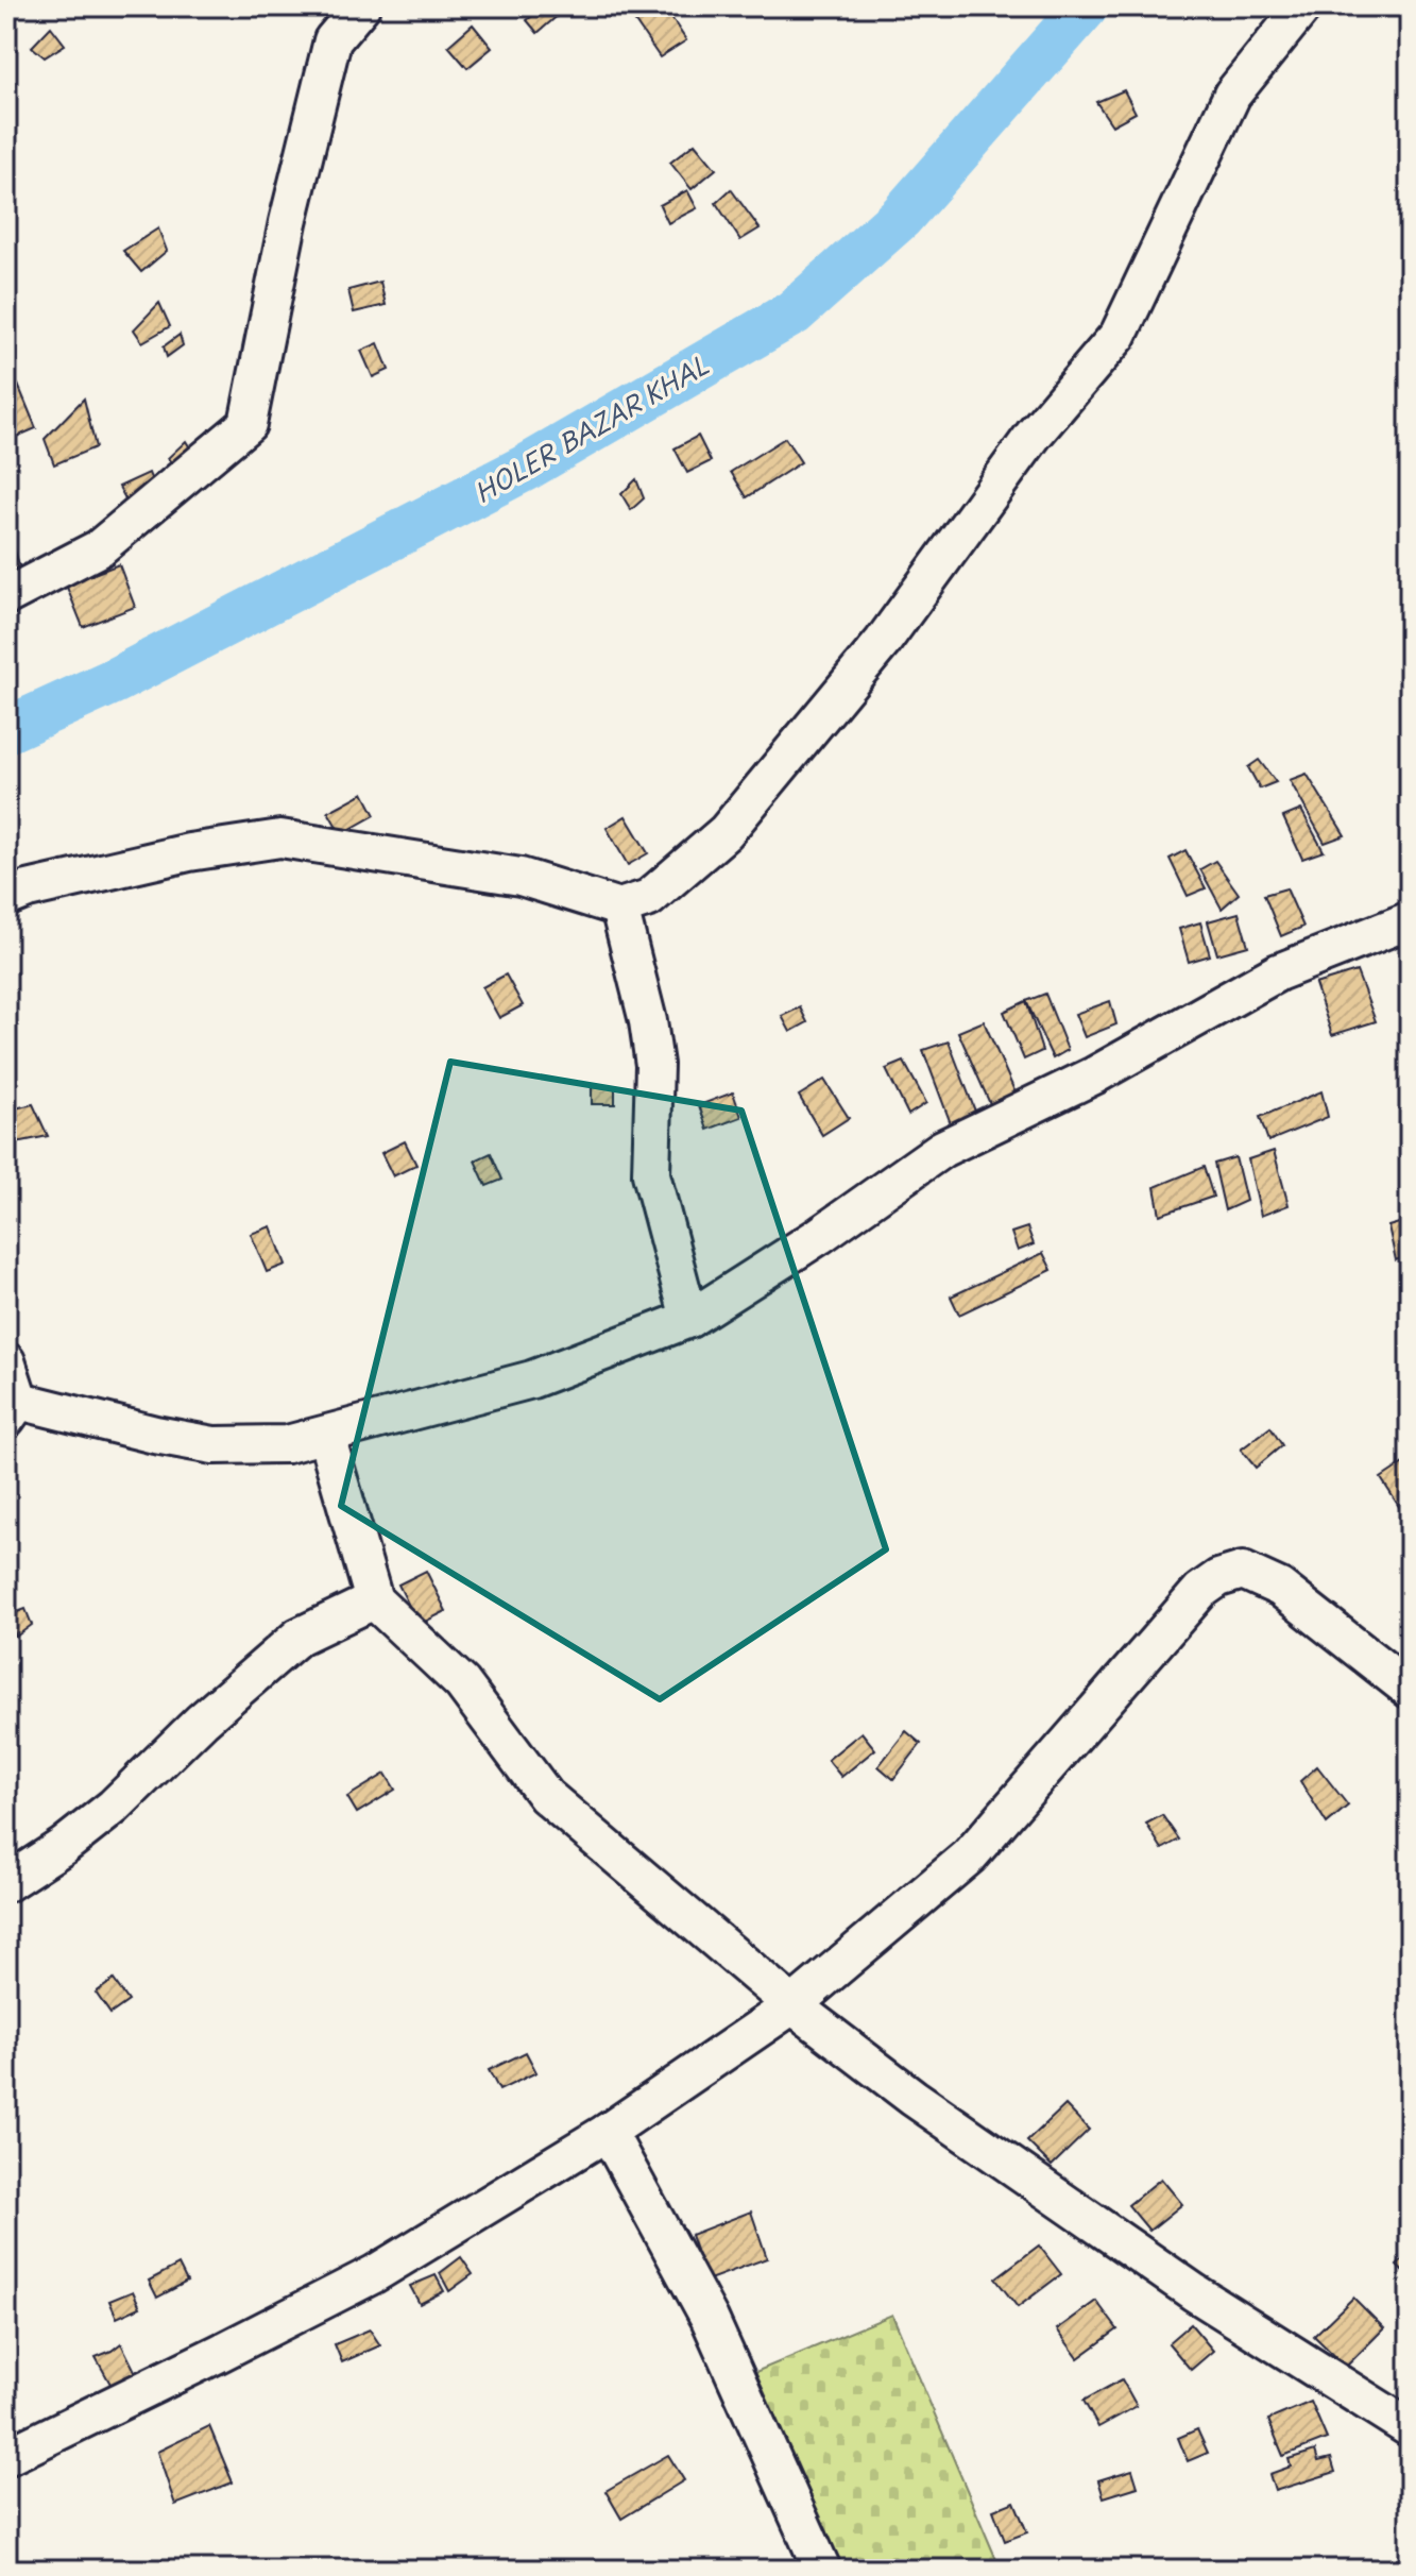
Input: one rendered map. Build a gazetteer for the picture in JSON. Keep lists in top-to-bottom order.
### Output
{
  "water": ["HOLER BAZAR KHAL"]
}
